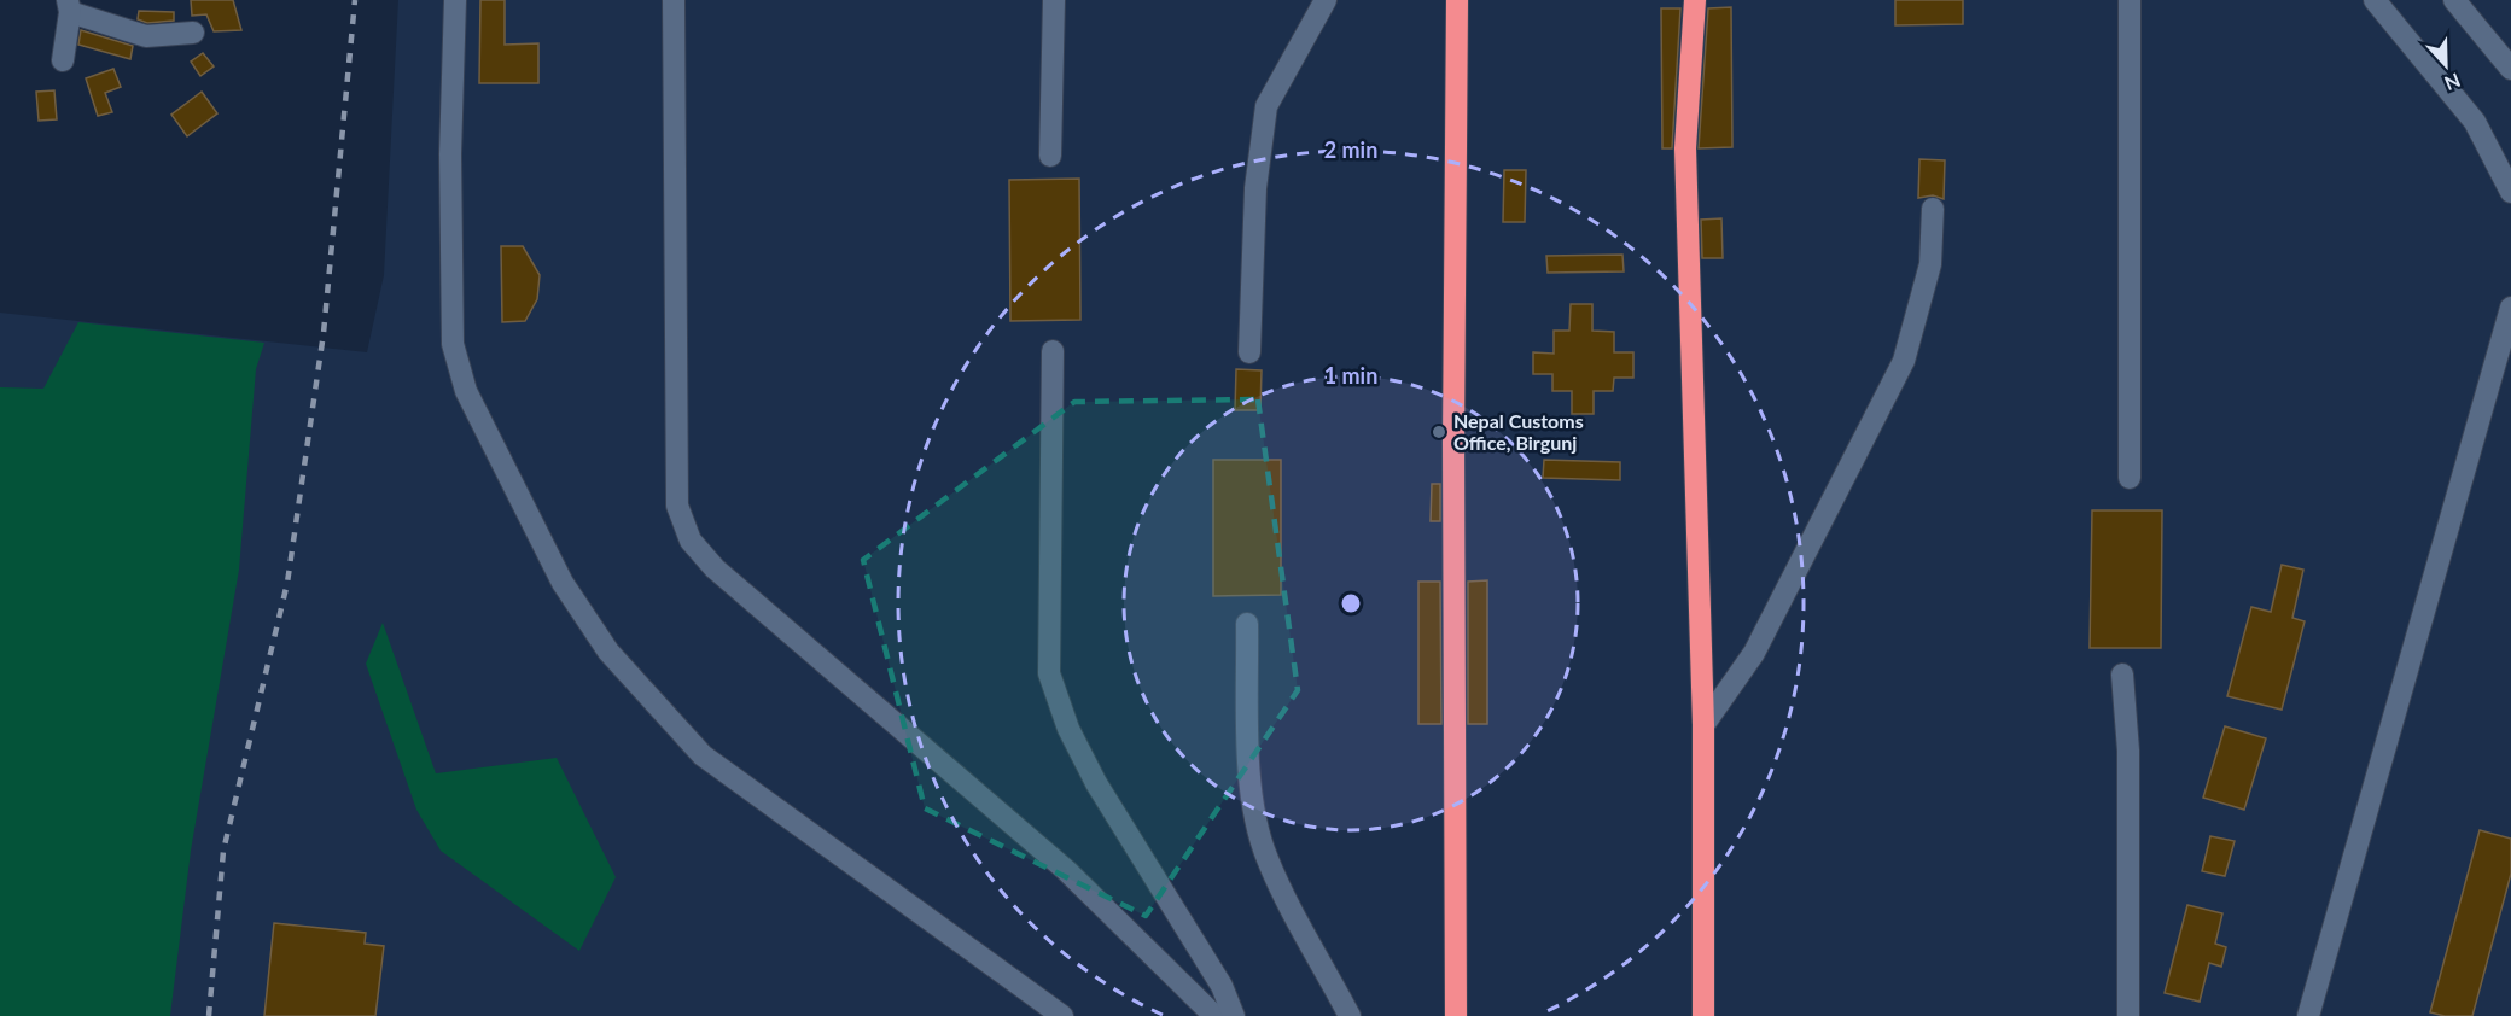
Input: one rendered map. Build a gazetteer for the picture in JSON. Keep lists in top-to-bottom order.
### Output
{
  "places": ["Nepal Customs Office, Birgunj"],
  "north": "bottom",
  "rings": ["2 min", "1 min"]
}
